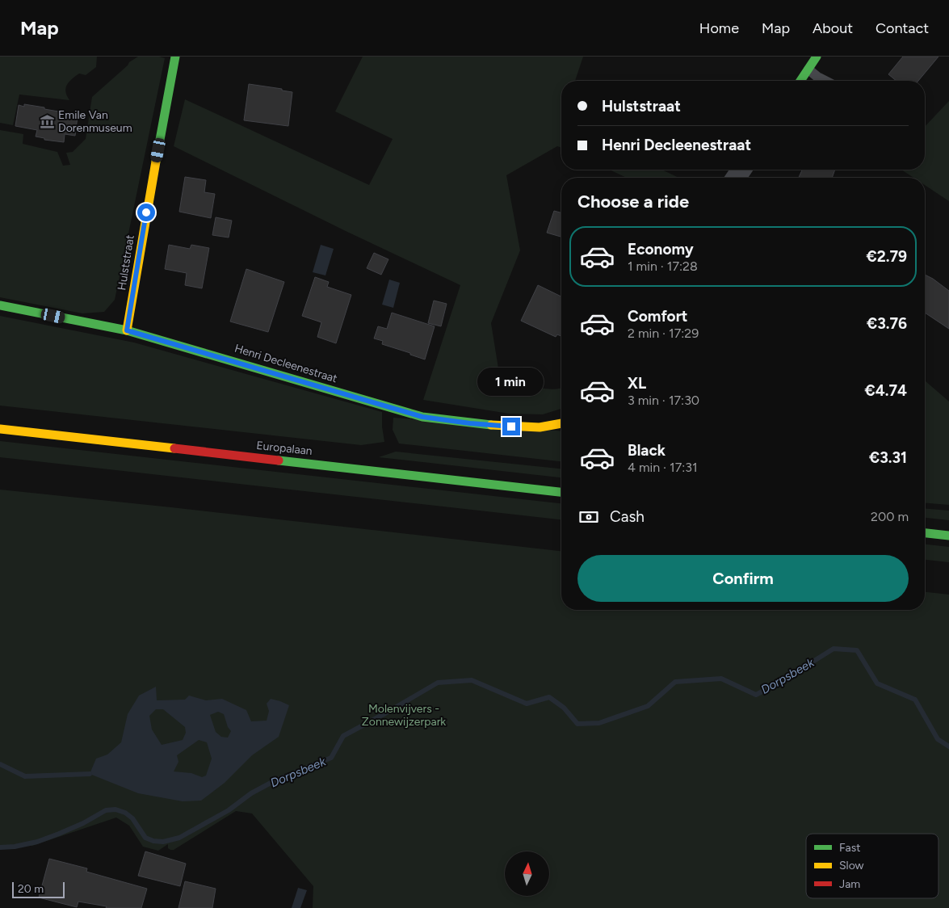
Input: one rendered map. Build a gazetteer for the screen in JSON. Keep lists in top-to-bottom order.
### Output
{
  "streets": {
    "street": ["Hulststraat", "Henri Decleenestraat", "Europalaan"]
  },
  "crossings": [
    ["Hulststraat", "Henri Decleenestraat"]
  ],
  "water": ["Dorpsbeek"],
  "parks": ["Molenvijvers - Zonnewijzerpark"],
  "places": {
    "museum": ["Emile Van Dorenmuseum"]
  },
  "legend": ["Fast", "Slow", "Jam"],
  "scale_bar": "20 m",
  "north": "top",
  "page": {
    "header": "Map",
    "nav": [
      "Home",
      "Map",
      "About",
      "Contact"
    ],
    "banner": ["Hulststraat", "Henri Decleenestraat"],
    "heading": "Choose a ride",
    "list": [
      {
        "name": "Economy",
        "note": "1 min · 17:28",
        "value": "€2.79"
      },
      {
        "name": "Comfort",
        "note": "2 min · 17:29",
        "value": "€3.76"
      },
      {
        "name": "XL",
        "note": "3 min · 17:30",
        "value": "€4.74"
      },
      {
        "name": "Black",
        "note": "4 min · 17:31",
        "value": "€3.31"
      }
    ],
    "bubble": "1 min",
    "pay": ["Cash", "200 m"],
    "buttons": "Confirm",
    "scale": "20 m"
  }
}
